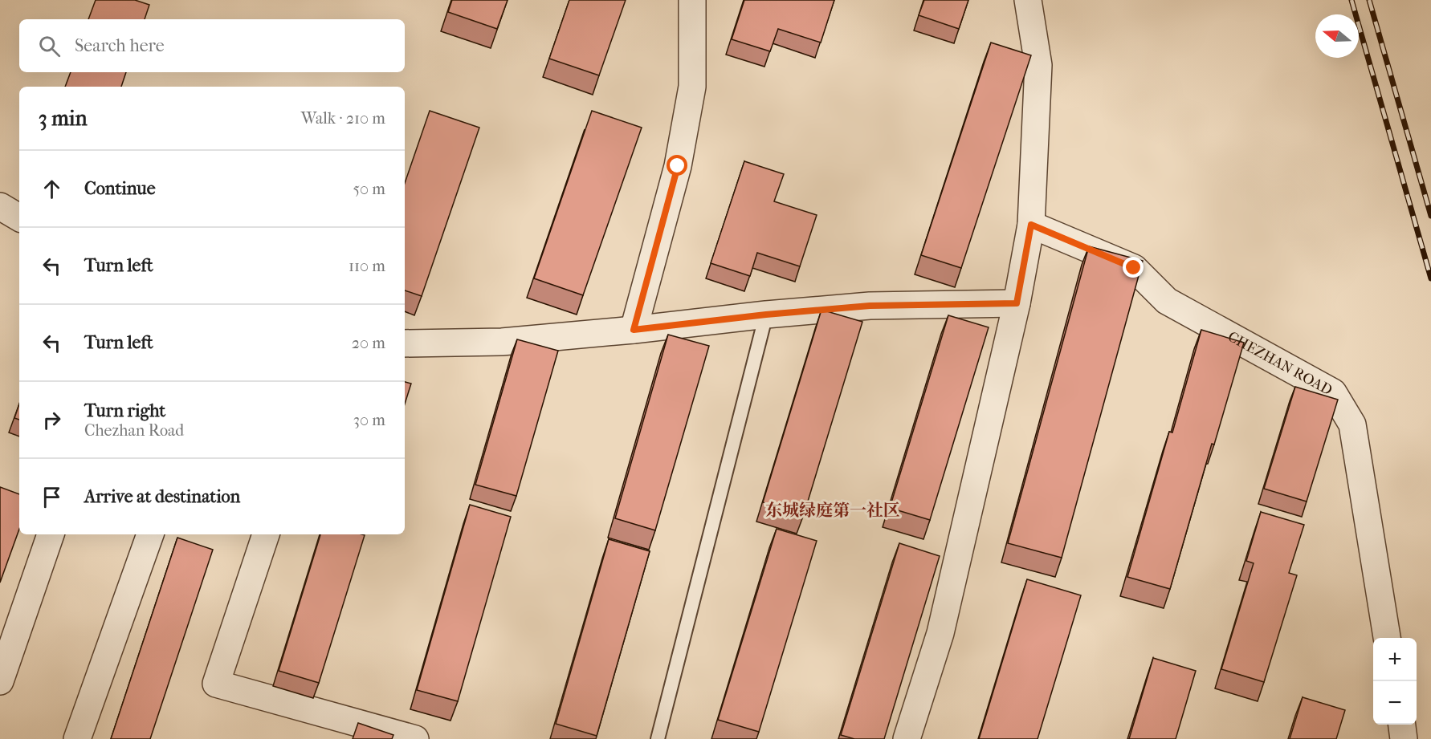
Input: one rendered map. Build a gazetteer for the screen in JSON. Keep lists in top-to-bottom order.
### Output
{
  "streets": {
    "street": ["CHEZHAN ROAD"]
  },
  "districts": ["东城绿庭第一社区"],
  "north": "left",
  "page": {
    "search": "Search here",
    "heading": ["3 min", "Walk · 210 m"],
    "list": [
      ["Continue", "50 m"],
      ["Turn left", "110 m"],
      ["Turn left", "20 m"],
      ["Turn right", "Chezhan Road", "30 m"],
      "Arrive at destination"
    ],
    "map_buttons": ["+", "−"]
  }
}
